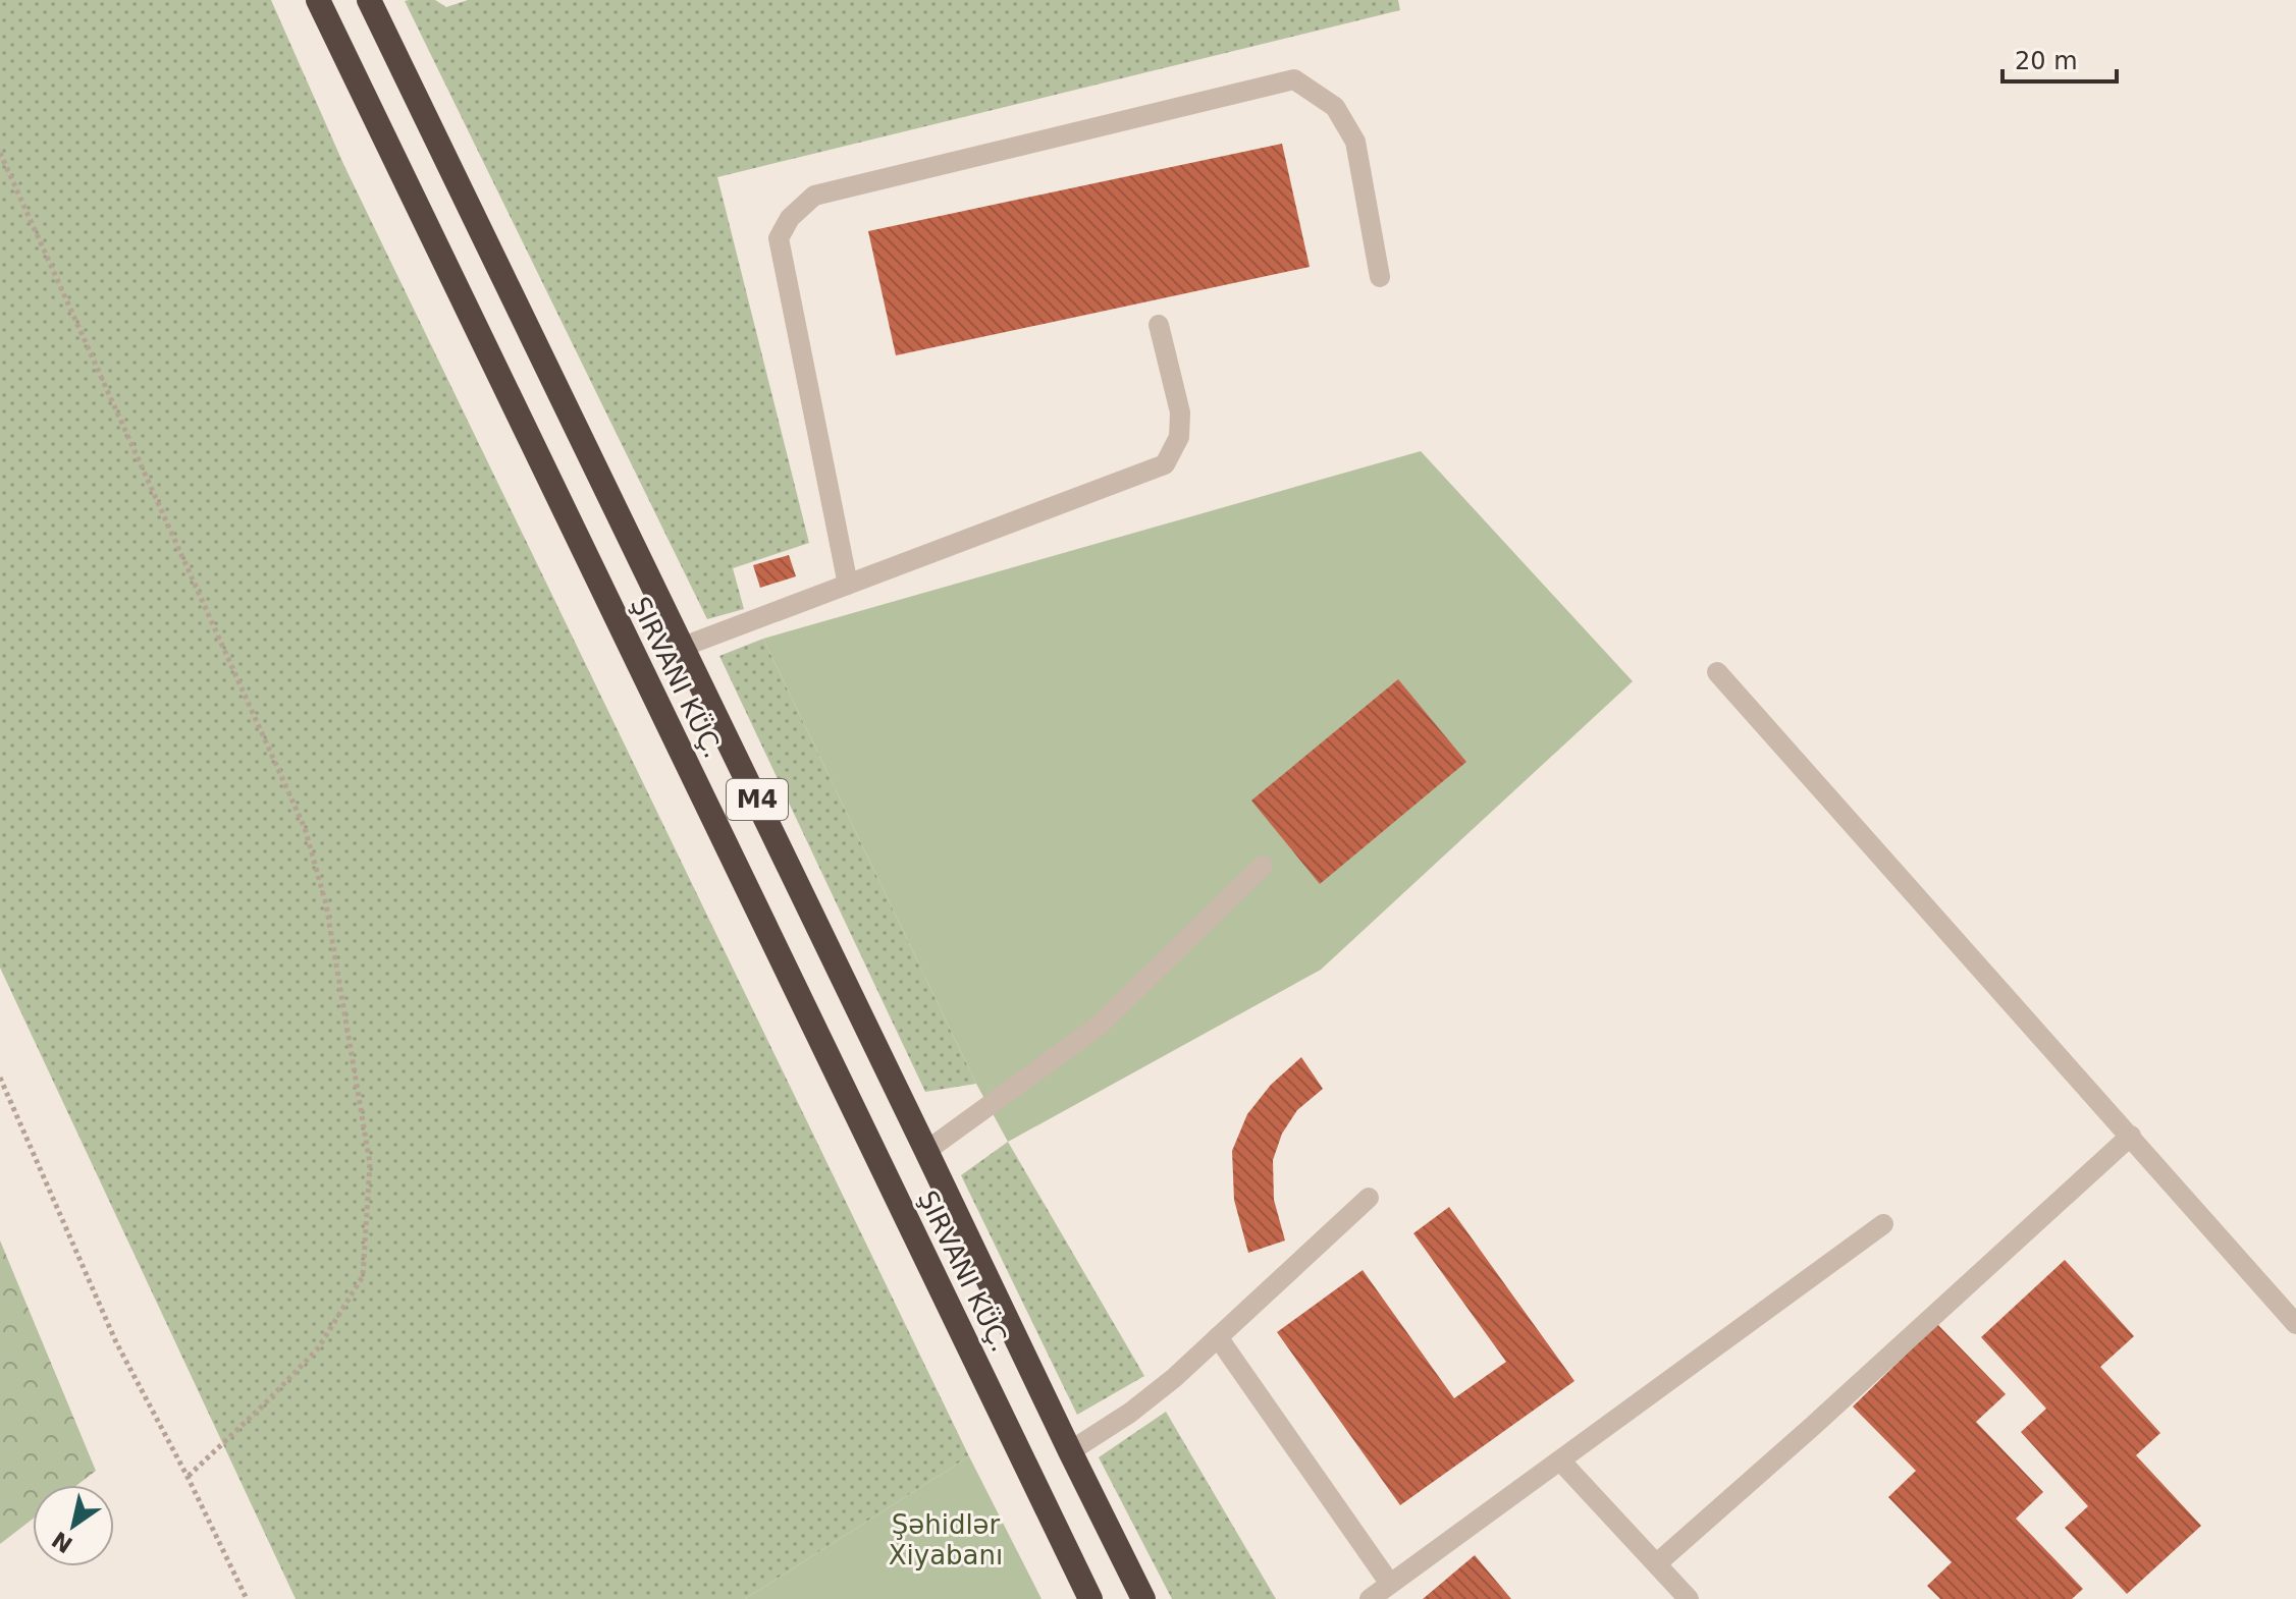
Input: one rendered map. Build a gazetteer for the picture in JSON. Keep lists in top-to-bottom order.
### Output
{
  "streets": {
    "highway": ["ŞIRVANI KÜÇ.", "M4"]
  },
  "parks": ["Şəhidlər Xiyabanı"],
  "scale_bar": "20 m",
  "north": "bottom left"
}
